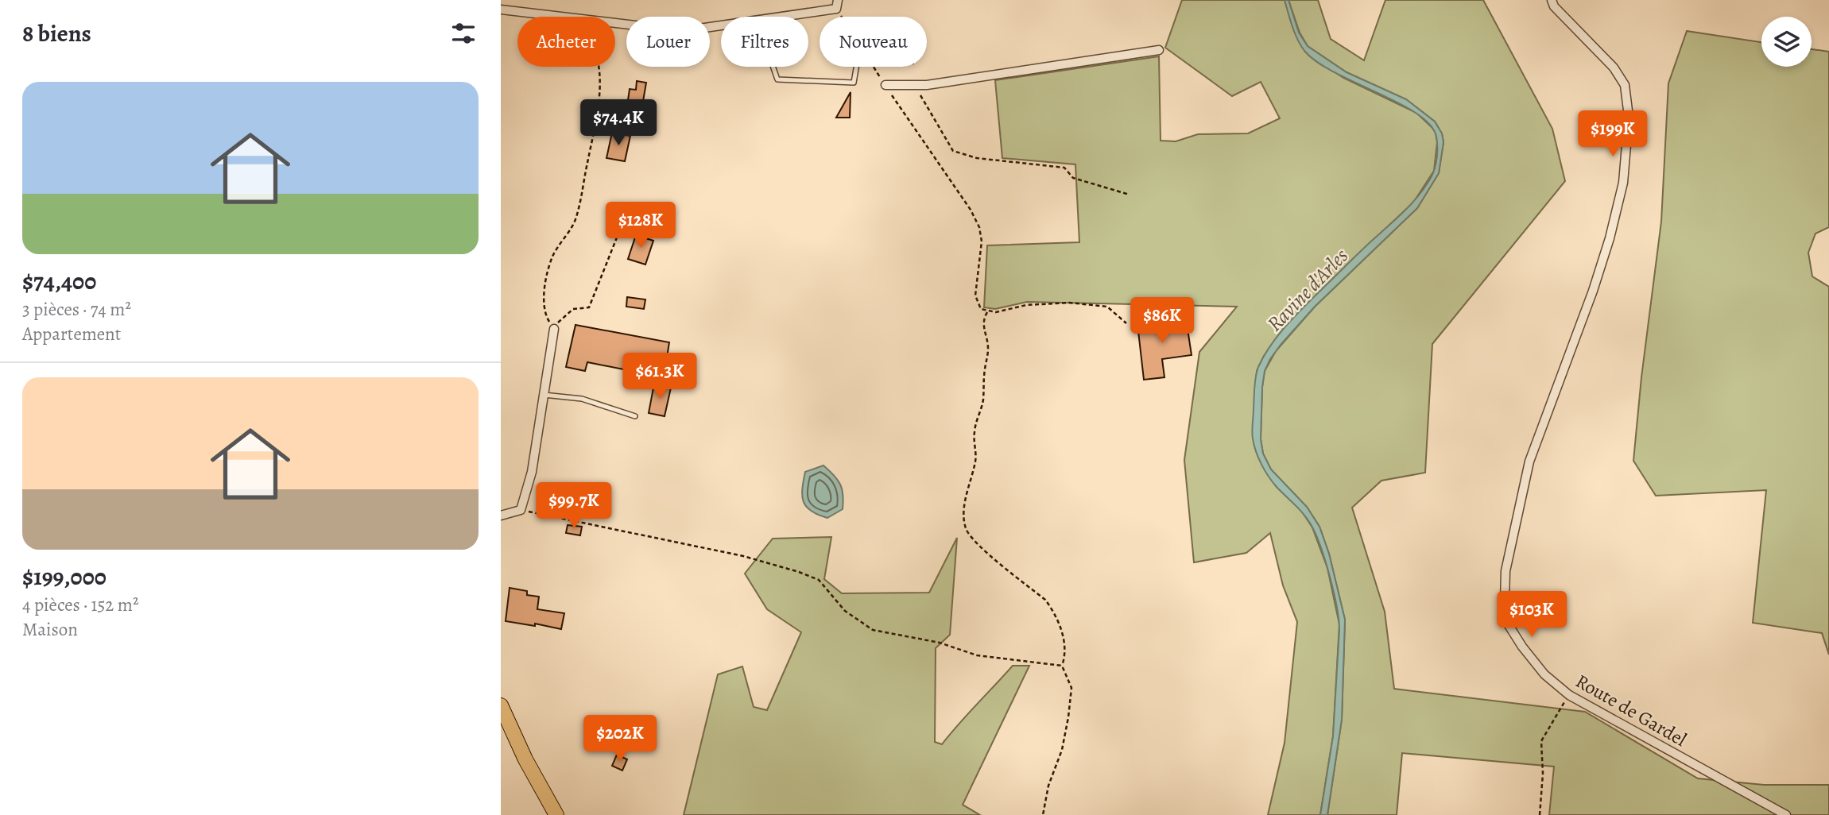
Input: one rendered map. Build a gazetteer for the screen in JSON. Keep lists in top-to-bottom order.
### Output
{
  "streets": {
    "street": ["Route de Gardel"]
  },
  "water": ["Ravine d'Arles"],
  "page": {
    "heading": "8 biens",
    "chip": [
      "Acheter",
      "Louer",
      "Filtres",
      "Nouveau"
    ],
    "list": [
      {
        "name": "$74,400",
        "note": "3 pièces · 74 m² · Appartement"
      },
      {
        "name": "$199,000",
        "note": "4 pièces · 152 m² · Maison"
      }
    ],
    "price": [
      "$74.4K",
      "$199K",
      "$128K",
      "$86K",
      "$61.3K",
      "$99.7K",
      "$103K",
      "$202K"
    ]
  }
}
